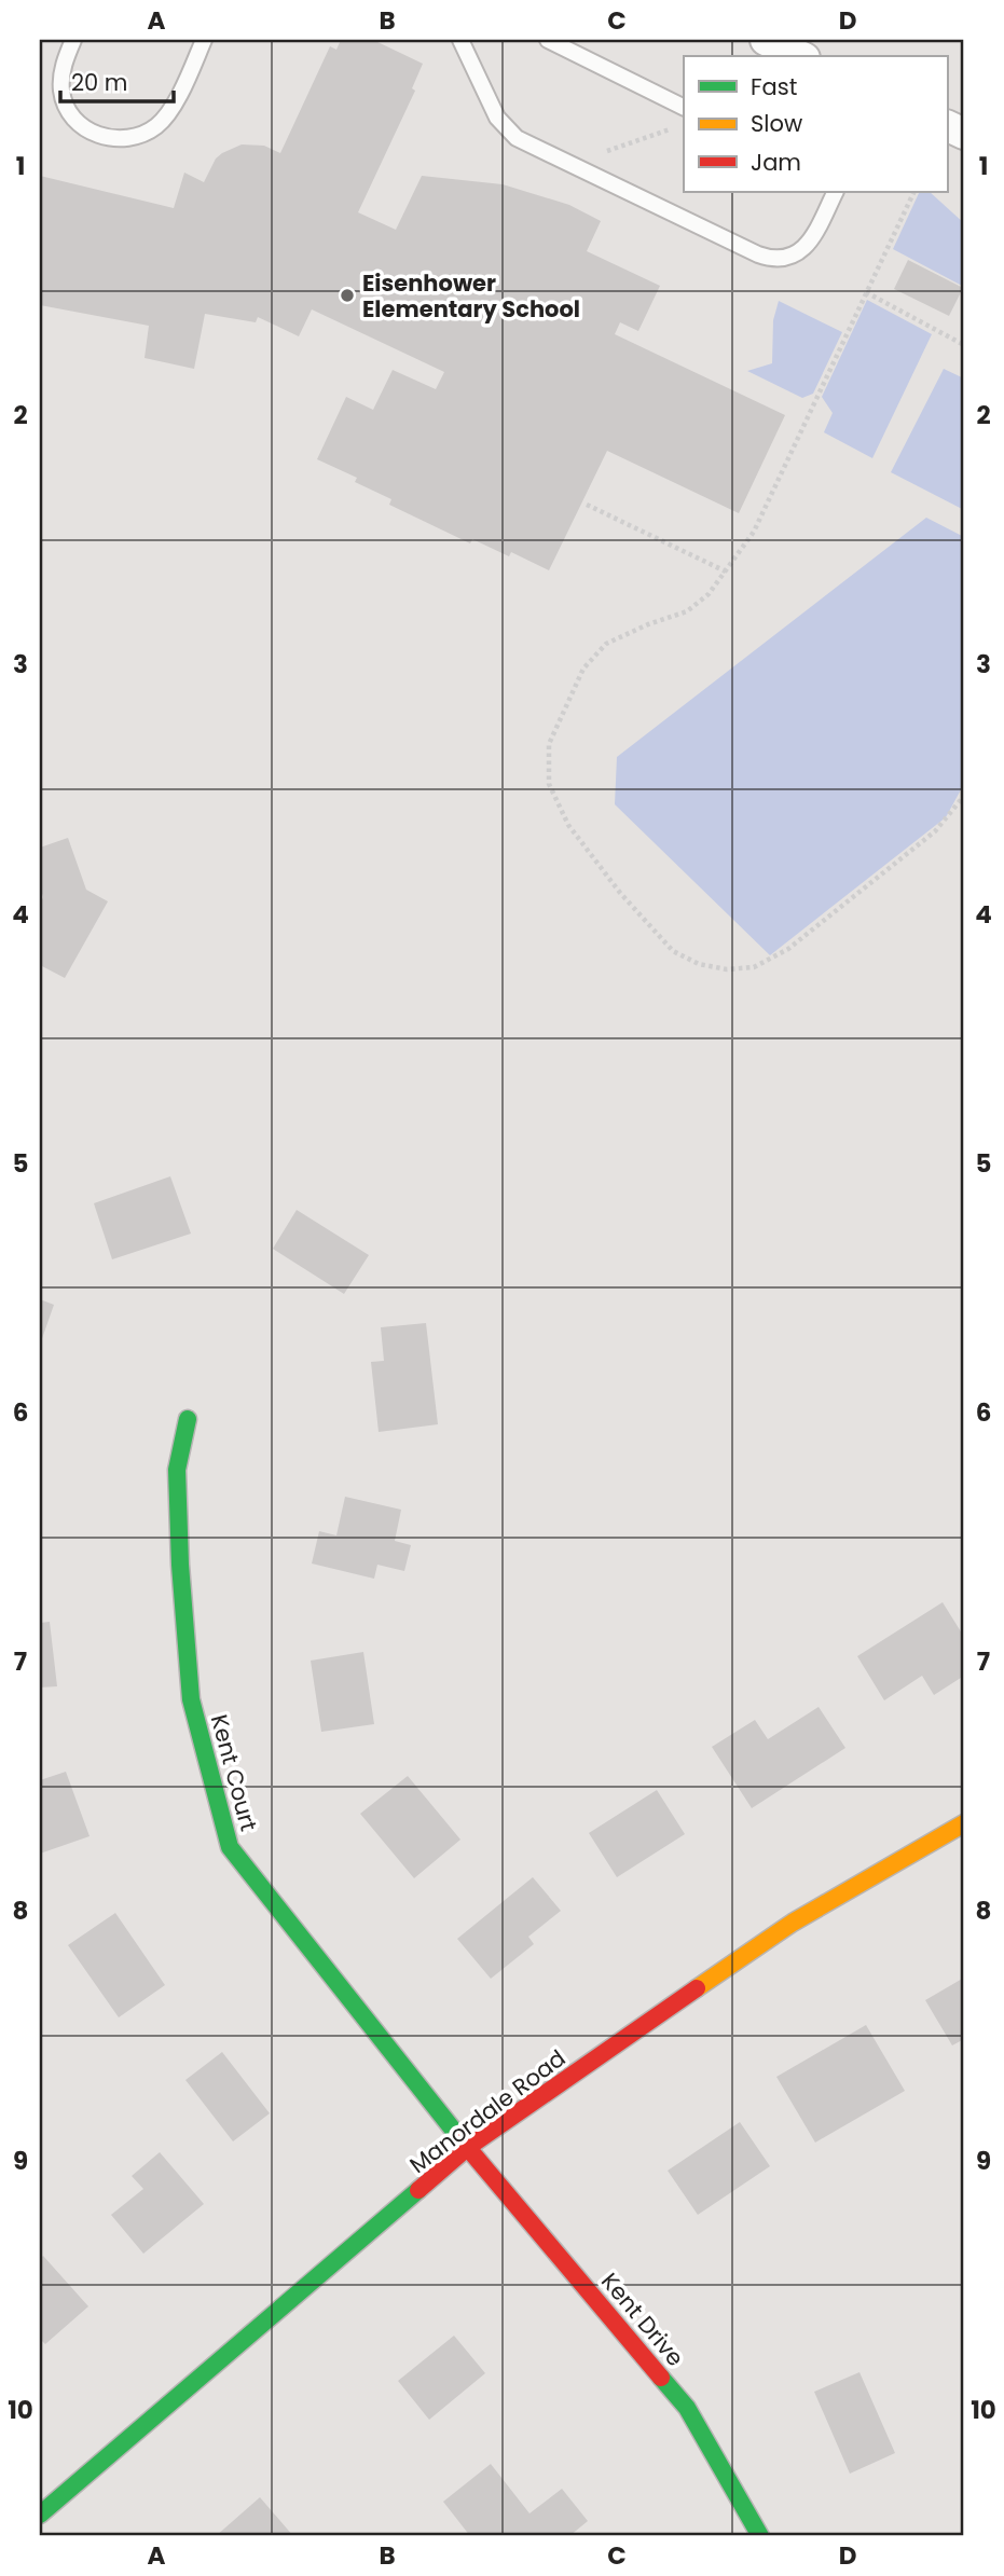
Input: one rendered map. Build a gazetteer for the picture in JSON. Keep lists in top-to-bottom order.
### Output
{
  "streets": {
    "street": ["Kent Court", "Manordale Road", "Kent Drive"]
  },
  "crossings": [
    ["Kent Court", "Manordale Road"],
    ["Kent Court", "Kent Drive"],
    ["Manordale Road", "Kent Drive"]
  ],
  "places": ["Eisenhower Elementary School"],
  "legend": ["Fast", "Slow", "Jam"],
  "scale_bar": "20 m",
  "grid": {
    "columns": [
      "A",
      "B",
      "C",
      "D"
    ],
    "rows": [
      "1",
      "2",
      "3",
      "4",
      "5",
      "6",
      "7",
      "8",
      "9",
      "10"
    ]
  }
}
